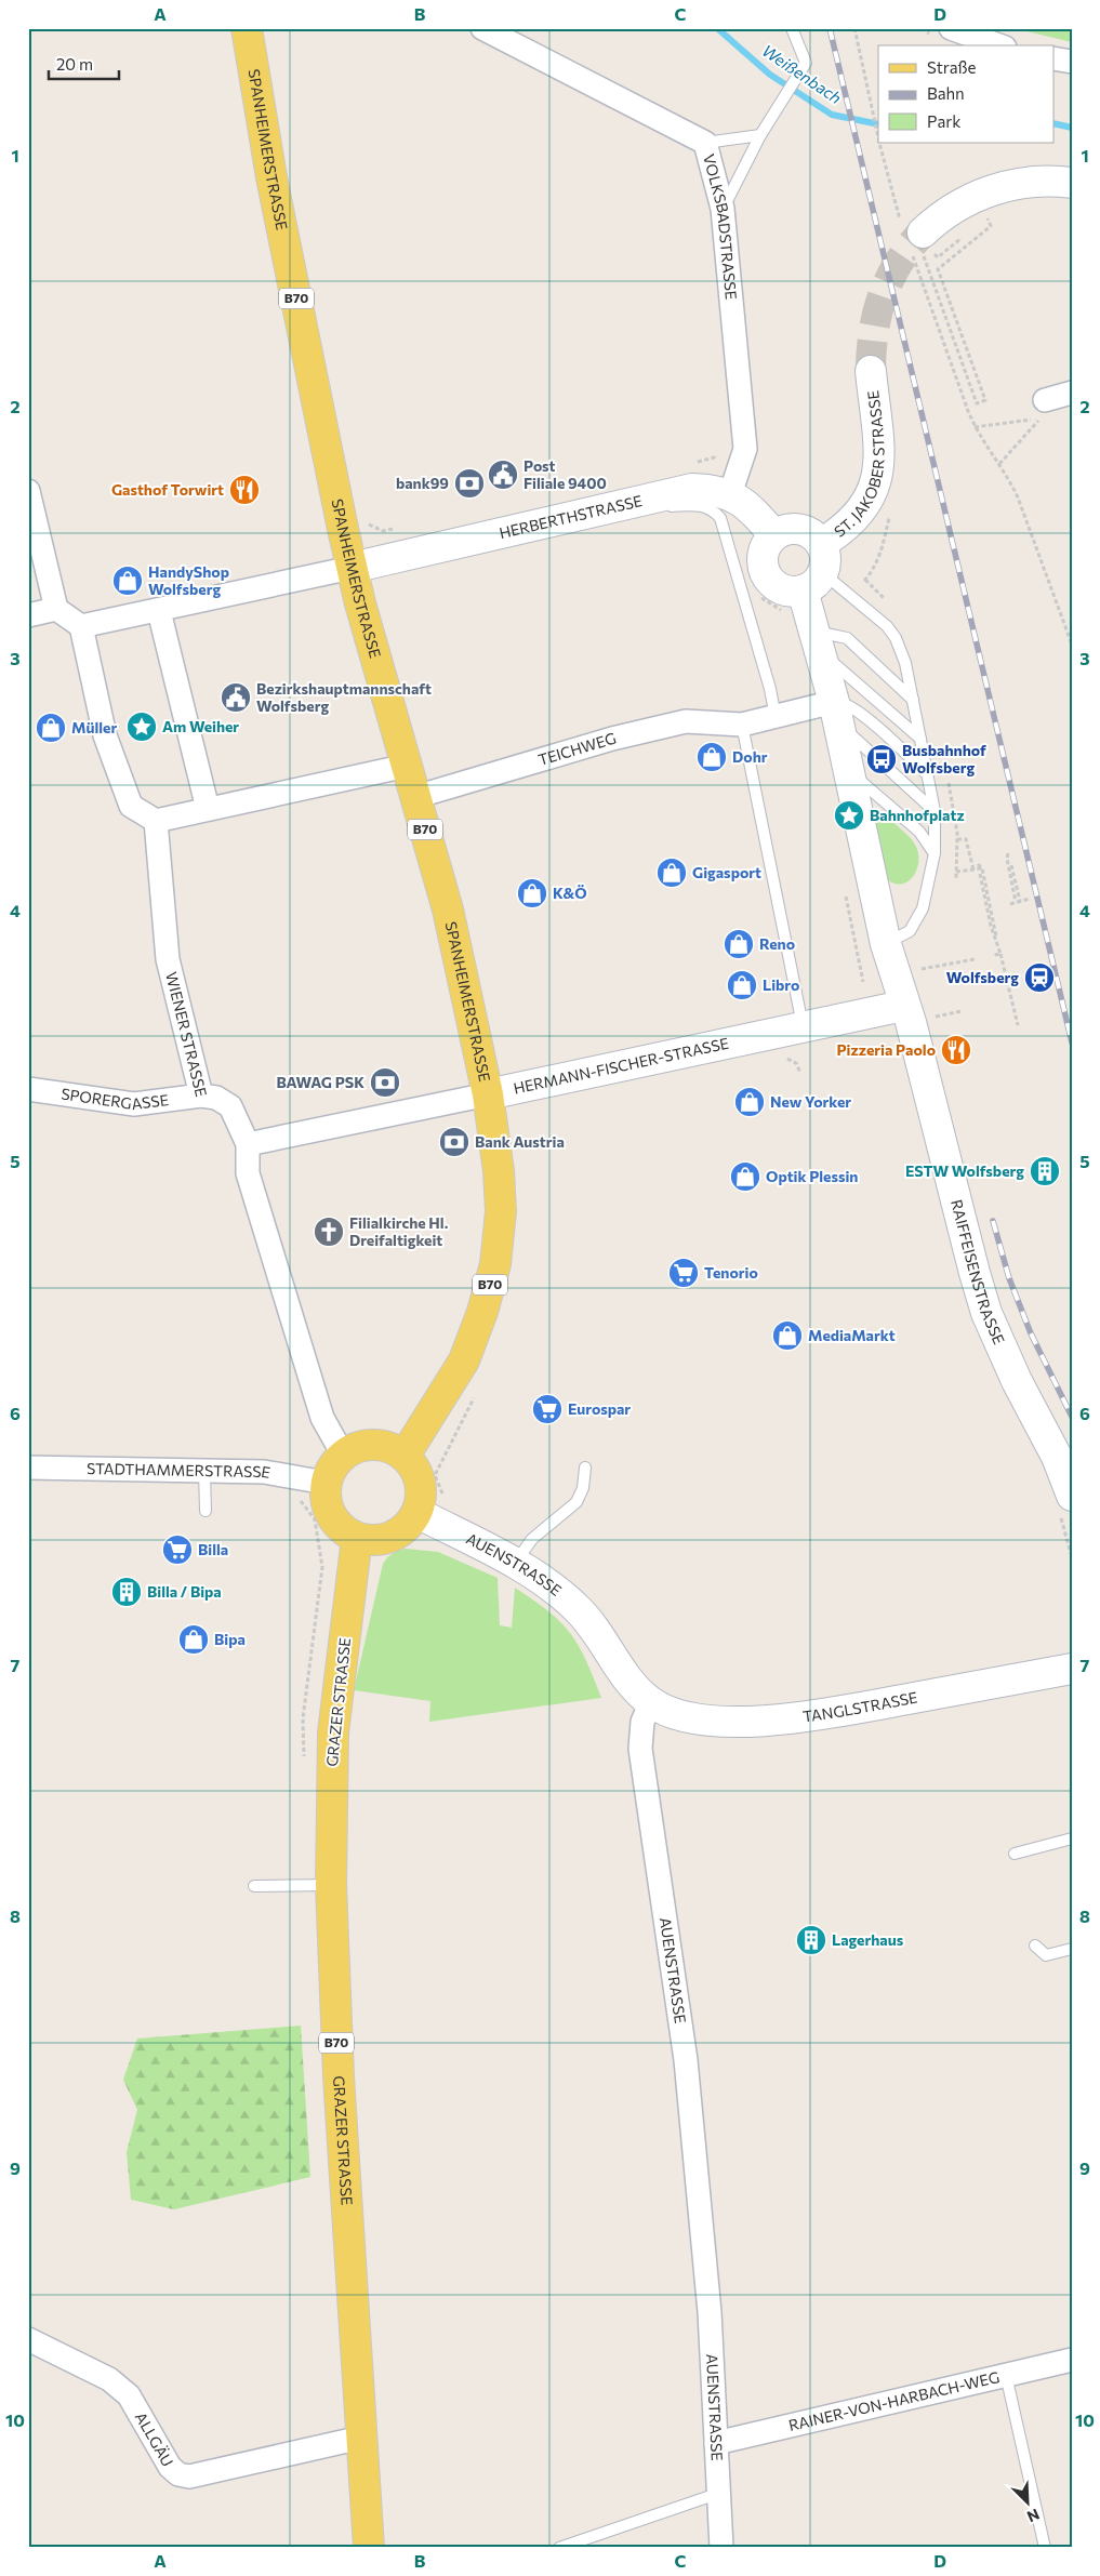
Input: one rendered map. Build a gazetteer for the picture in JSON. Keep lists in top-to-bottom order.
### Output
{
  "streets": {
    "main road": ["SPANHEIMERSTRASSE", "B70", "GRAZER STRASSE"],
    "street": [
      "VOLKSBADSTRASSE",
      "ST. JAKOBER STRASSE",
      "HERBERTHSTRASSE",
      "TEICHWEG",
      "WIENER STRASSE",
      "HERMANN-FISCHER-STRASSE",
      "SPORERGASSE",
      "RAIFFEISENSTRASSE",
      "STADTHAMMERSTRASSE",
      "AUENSTRASSE",
      "TANGLSTRASSE",
      "RAINER-VON-HARBACH-WEG",
      "ALLGÄU"
    ]
  },
  "crossings": [
    ["SPANHEIMERSTRASSE", "HERBERTHSTRASSE"],
    ["SPANHEIMERSTRASSE", "TEICHWEG"],
    ["SPANHEIMERSTRASSE", "HERMANN-FISCHER-STRASSE"],
    ["SPANHEIMERSTRASSE", "STADTHAMMERSTRASSE"],
    ["SPANHEIMERSTRASSE", "AUENSTRASSE"],
    ["SPANHEIMERSTRASSE", "GRAZER STRASSE"],
    ["VOLKSBADSTRASSE", "HERBERTHSTRASSE"],
    ["ST. JAKOBER STRASSE", "HERBERTHSTRASSE"],
    ["WIENER STRASSE", "HERMANN-FISCHER-STRASSE"],
    ["WIENER STRASSE", "SPORERGASSE"],
    ["STADTHAMMERSTRASSE", "AUENSTRASSE"],
    ["STADTHAMMERSTRASSE", "GRAZER STRASSE"],
    ["AUENSTRASSE", "GRAZER STRASSE"],
    ["AUENSTRASSE", "TANGLSTRASSE"],
    ["AUENSTRASSE", "RAINER-VON-HARBACH-WEG"],
    ["GRAZER STRASSE", "ALLGÄU"]
  ],
  "water": ["Weißenbach"],
  "places": {
    "public building": ["Post Filiale 9400", "Bezirkshauptmannschaft Wolfsberg"],
    "bank": ["bank99", "BAWAG PSK", "Bank Austria"],
    "restaurant": ["Gasthof Torwirt", "Pizzeria Paolo"],
    "shop": [
      "HandyShop Wolfsberg",
      "Müller",
      "Dohr",
      "Gigasport",
      "K&Ö",
      "Reno",
      "Libro",
      "New Yorker",
      "Optik Plessin",
      "MediaMarkt",
      "Bipa"
    ],
    "place": ["Am Weiher", "Bahnhofplatz"],
    "bus stop": ["Busbahnhof Wolfsberg"],
    "station": ["Wolfsberg"],
    "building": ["ESTW Wolfsberg", "Billa / Bipa", "Lagerhaus"],
    "church": ["Filialkirche Hl. Dreifaltigkeit"],
    "supermarket": ["Tenorio", "Eurospar", "Billa"]
  },
  "legend": ["Straße", "Bahn", "Park"],
  "scale_bar": "20 m",
  "north": "bottom right",
  "grid": {
    "columns": [
      "A",
      "B",
      "C",
      "D"
    ],
    "rows": [
      "1",
      "2",
      "3",
      "4",
      "5",
      "6",
      "7",
      "8",
      "9",
      "10"
    ]
  }
}
